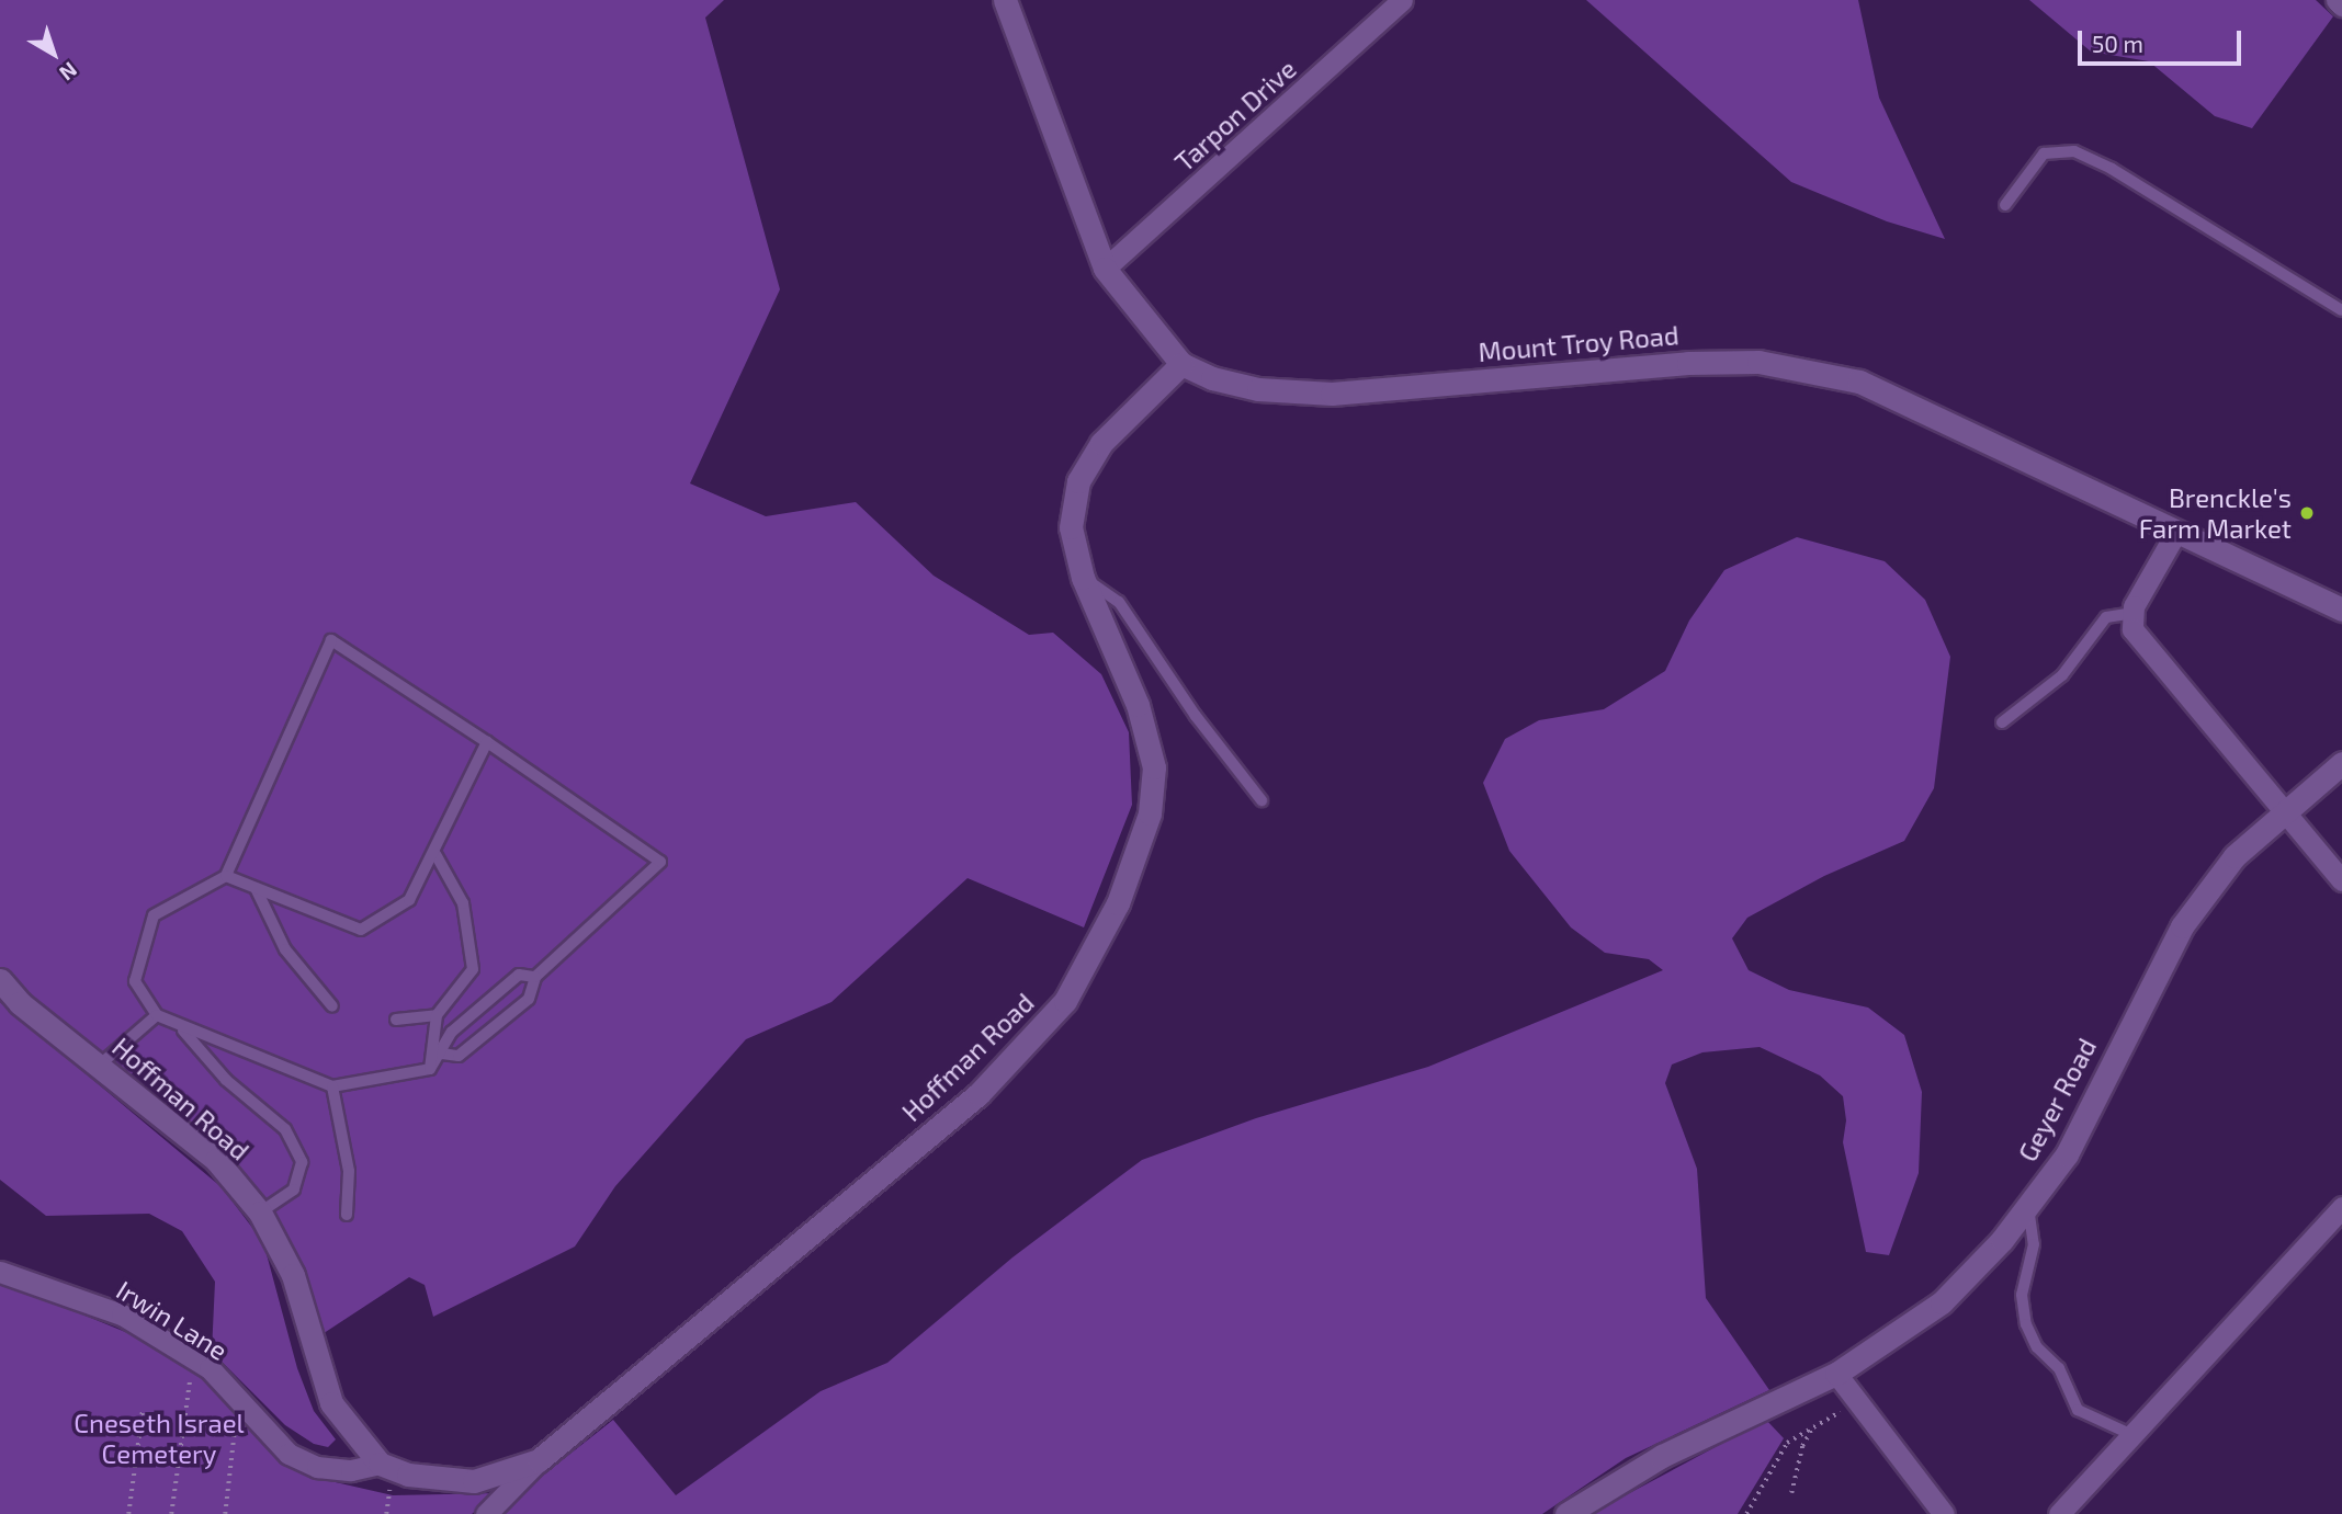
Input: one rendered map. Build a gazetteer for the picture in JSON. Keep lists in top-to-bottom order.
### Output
{
  "streets": {
    "street": [
      "Tarpon Drive",
      "Mount Troy Road",
      "Hoffman Road",
      "Geyer Road",
      "Irwin Lane"
    ]
  },
  "crossings": [
    ["Tarpon Drive", "Mount Troy Road"],
    ["Mount Troy Road", "Hoffman Road"],
    ["Hoffman Road", "Irwin Lane"]
  ],
  "parks": ["Cneseth Israel Cemetery"],
  "places": ["Brenckle's Farm Market"],
  "scale_bar": "50 m",
  "north": "bottom right"
}
